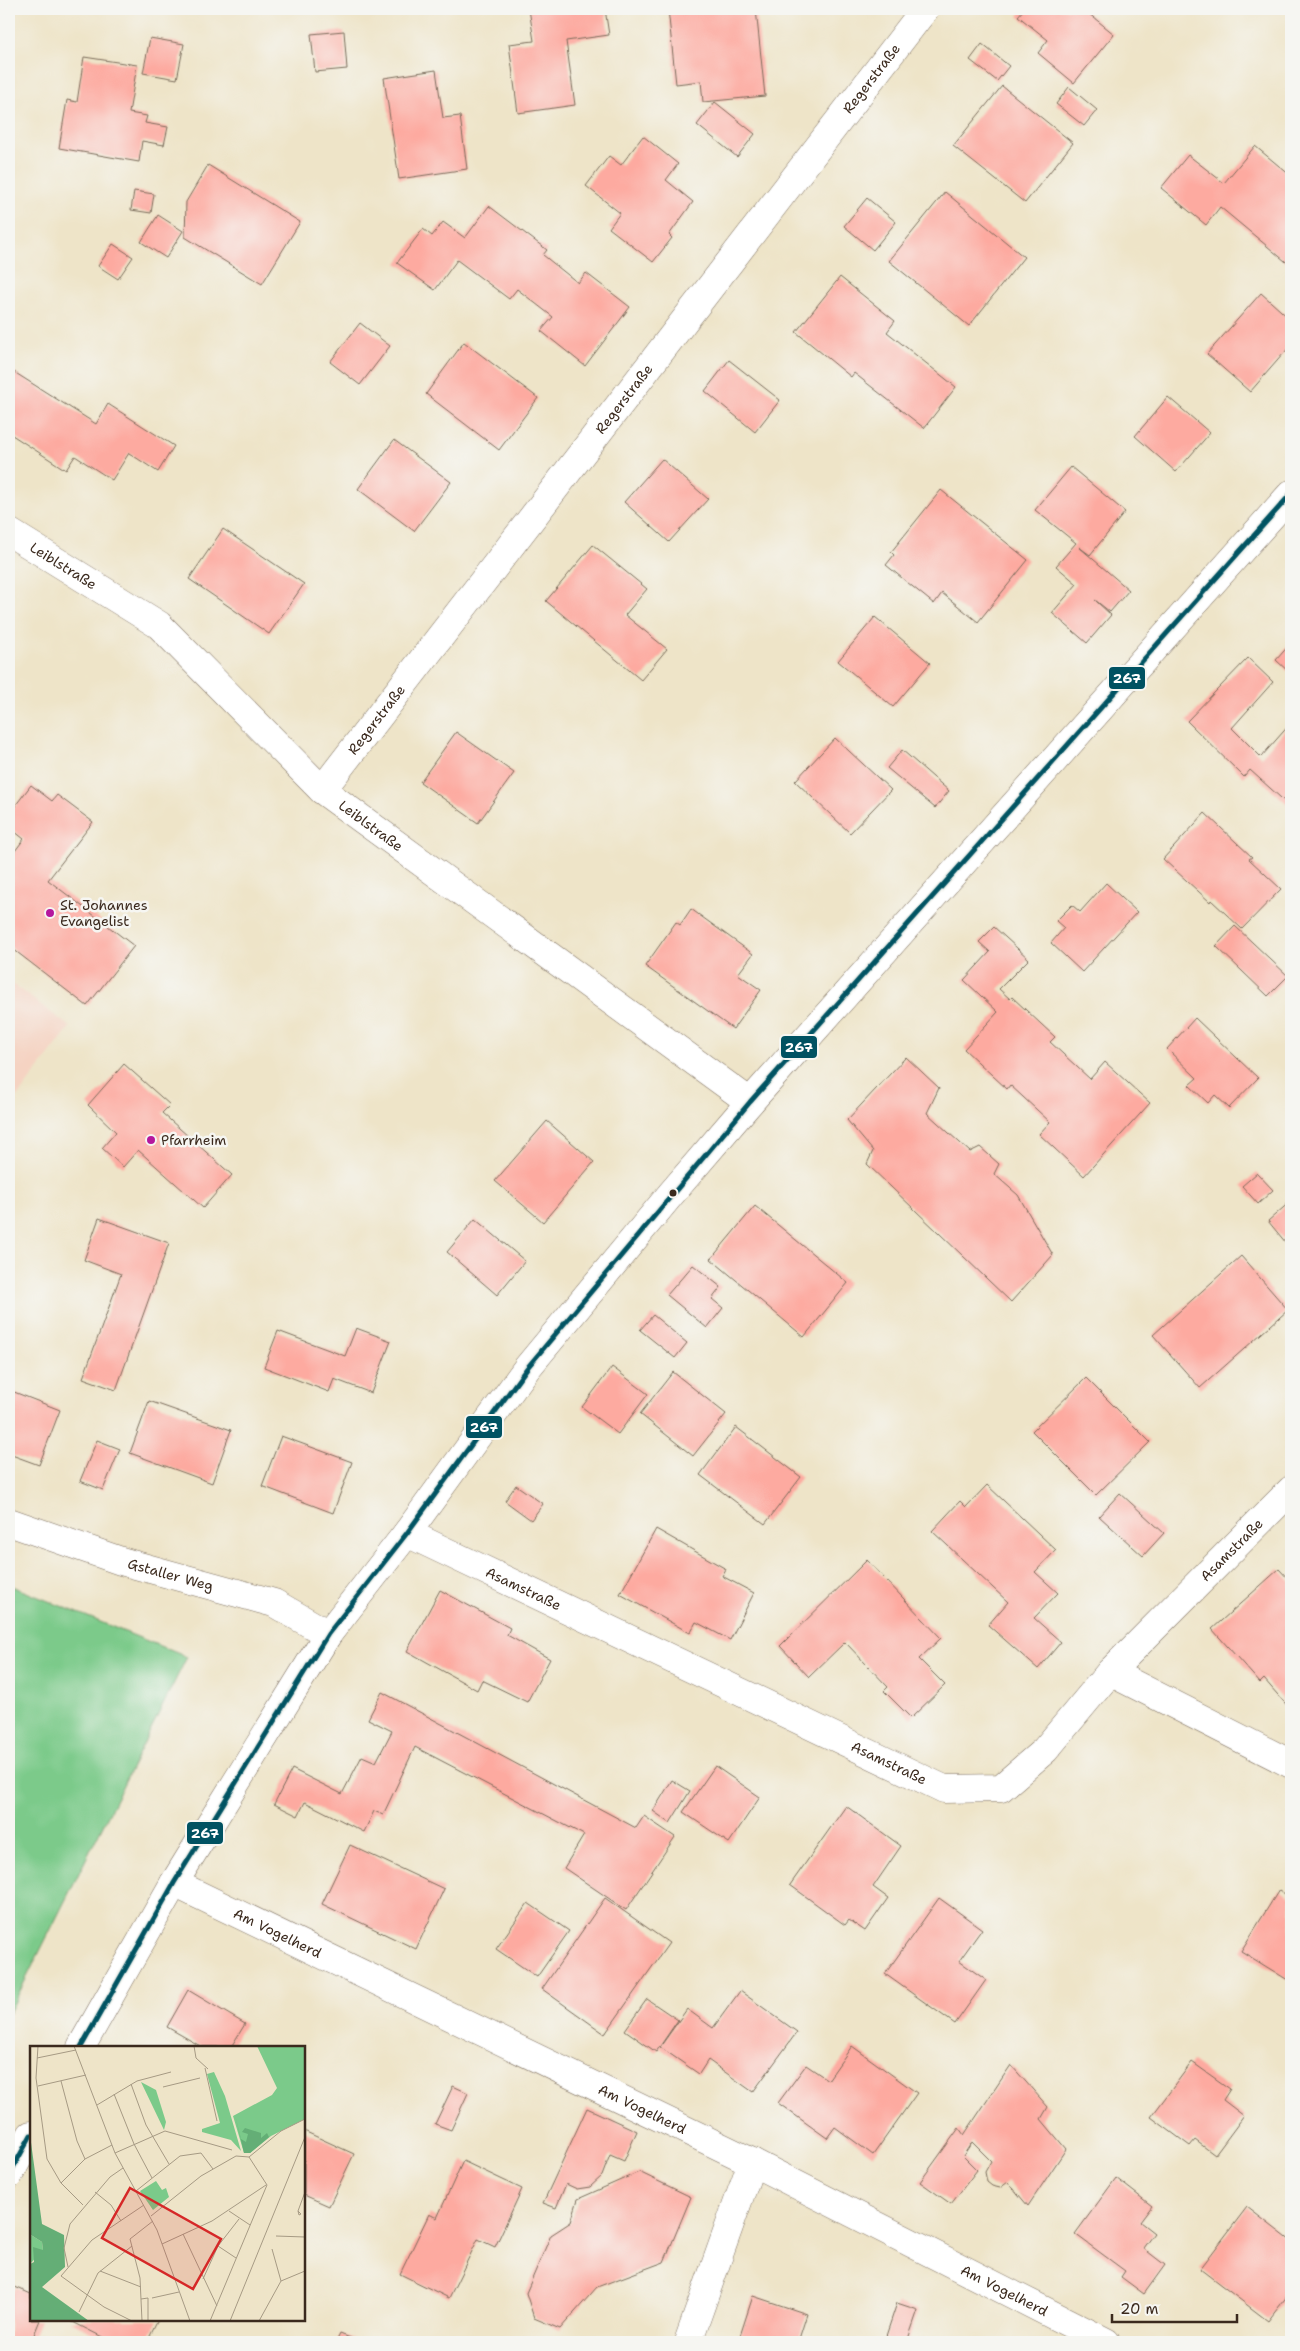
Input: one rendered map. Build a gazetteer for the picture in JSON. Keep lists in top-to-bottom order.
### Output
{
  "streets": {
    "street": [
      "Regerstraße",
      "Leiblstraße",
      "Asamstraße",
      "Gstaller Weg",
      "Am Vogelherd"
    ]
  },
  "crossings": [
    ["Regerstraße", "Leiblstraße"]
  ],
  "places": ["St. Johannes Evangelist", "Pfarrheim"],
  "lines": ["transit line 267"],
  "scale_bar": "20 m"
}
